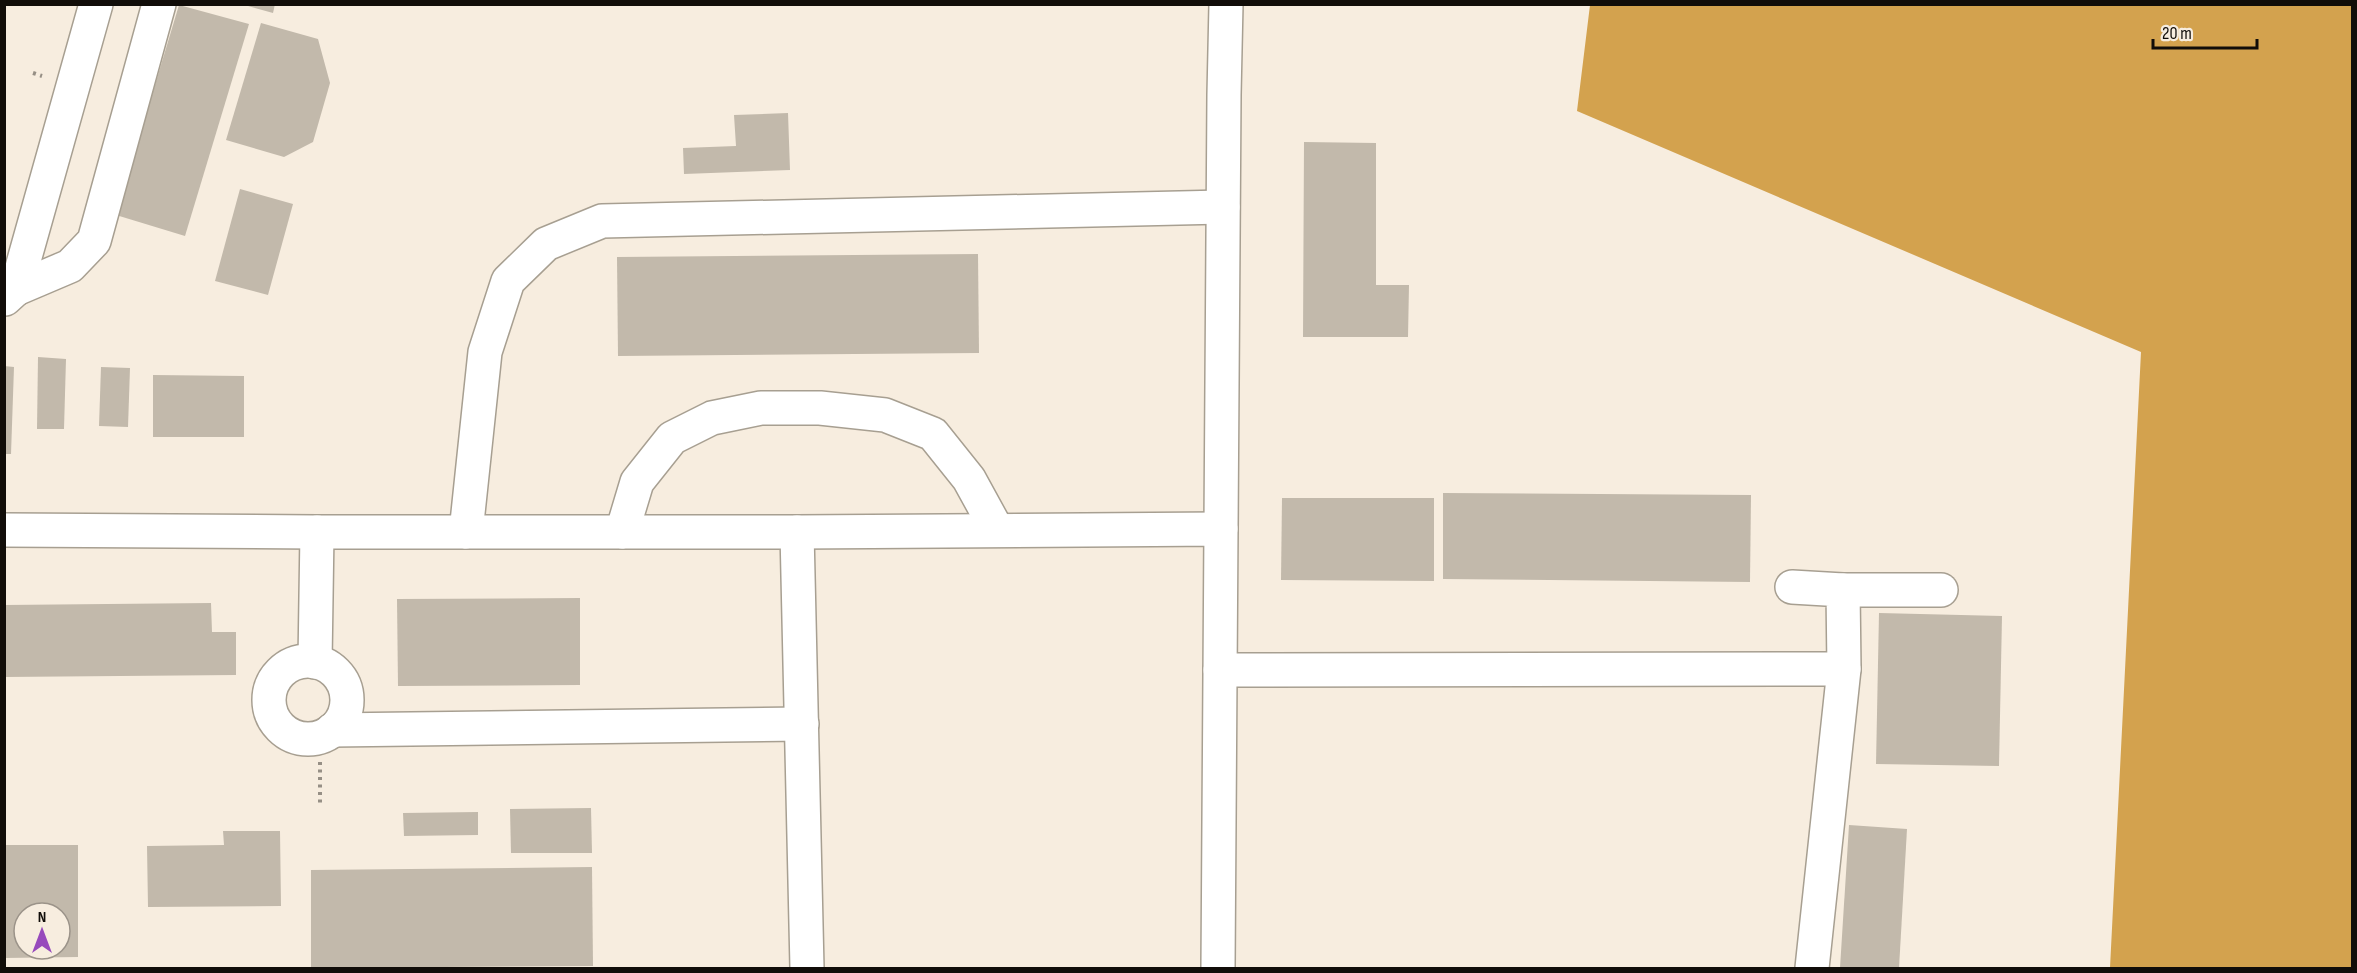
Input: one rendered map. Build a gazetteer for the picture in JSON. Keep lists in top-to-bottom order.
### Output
{
  "scale_bar": "20 m",
  "north": "top"
}
